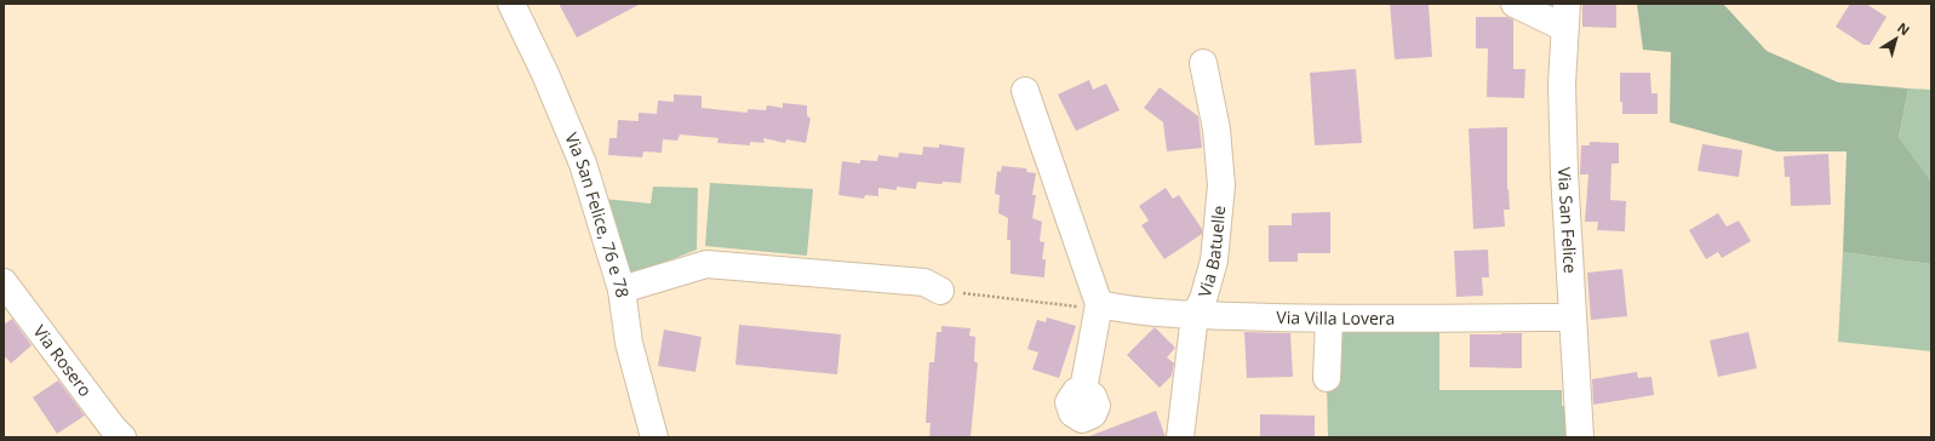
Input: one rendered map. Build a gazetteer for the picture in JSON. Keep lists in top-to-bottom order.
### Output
{
  "streets": {
    "street": [
      "Via San Felice, 76 e 78",
      "Via San Felice",
      "Via Batuelle",
      "Via Villa Lovera",
      "Via Rosero"
    ]
  },
  "crossings": [
    ["Via San Felice", "Via Villa Lovera"],
    ["Via Batuelle", "Via Villa Lovera"]
  ],
  "north": "top right"
}
